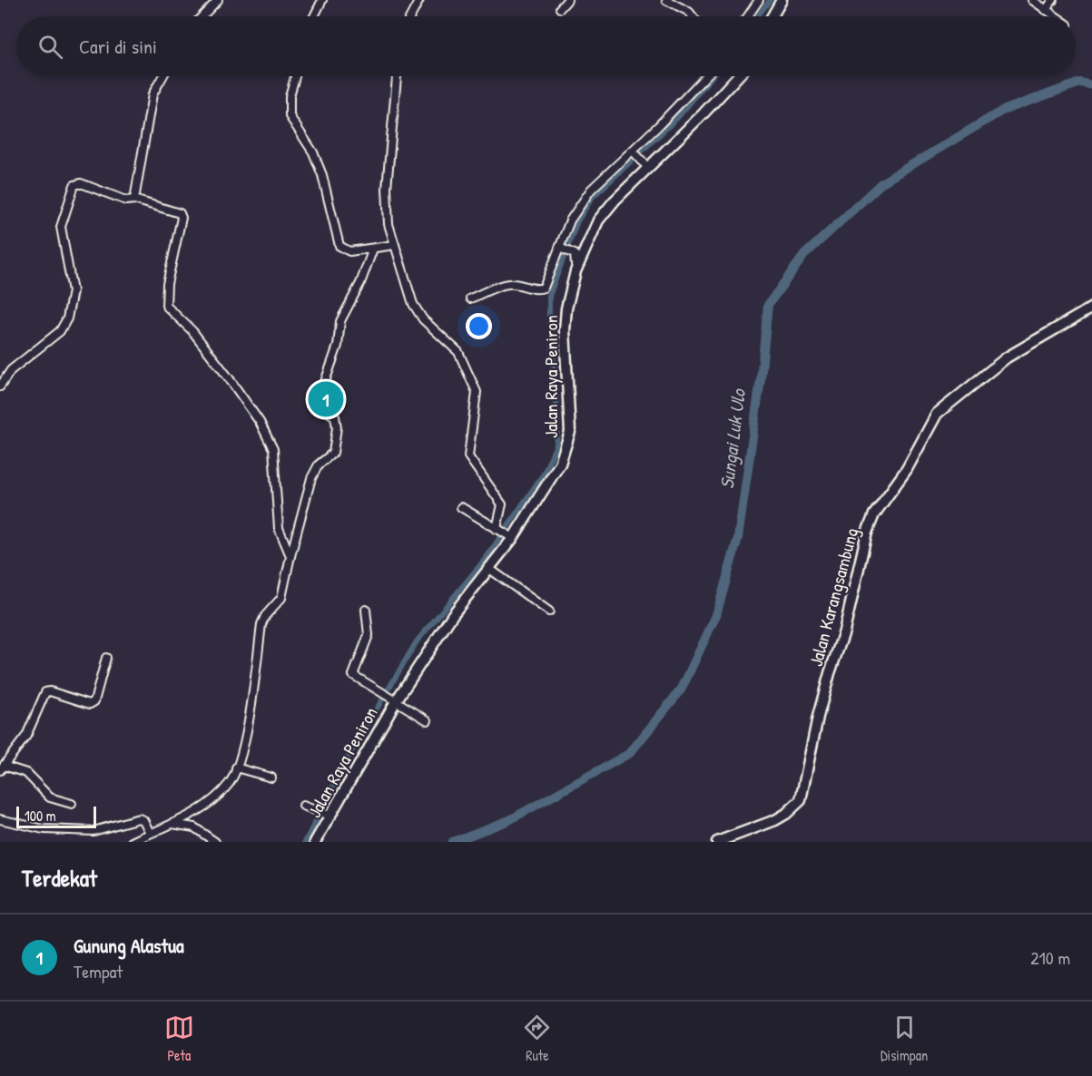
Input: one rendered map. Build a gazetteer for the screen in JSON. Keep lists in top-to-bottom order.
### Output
{
  "streets": {
    "main road": ["Jalan Raya Peniron", "Jalan Karangsambung"]
  },
  "water": ["Sungai Luk Ulo"],
  "scale_bar": "100 m",
  "page": {
    "search": "Cari di sini",
    "pins": "1",
    "scale": "100 m",
    "heading": "Terdekat",
    "list": [
      {
        "mark": "1",
        "name": "Gunung Alastua",
        "note": "Tempat",
        "value": "210 m"
      }
    ],
    "nav": ["Peta", "Rute", "Disimpan"]
  }
}
